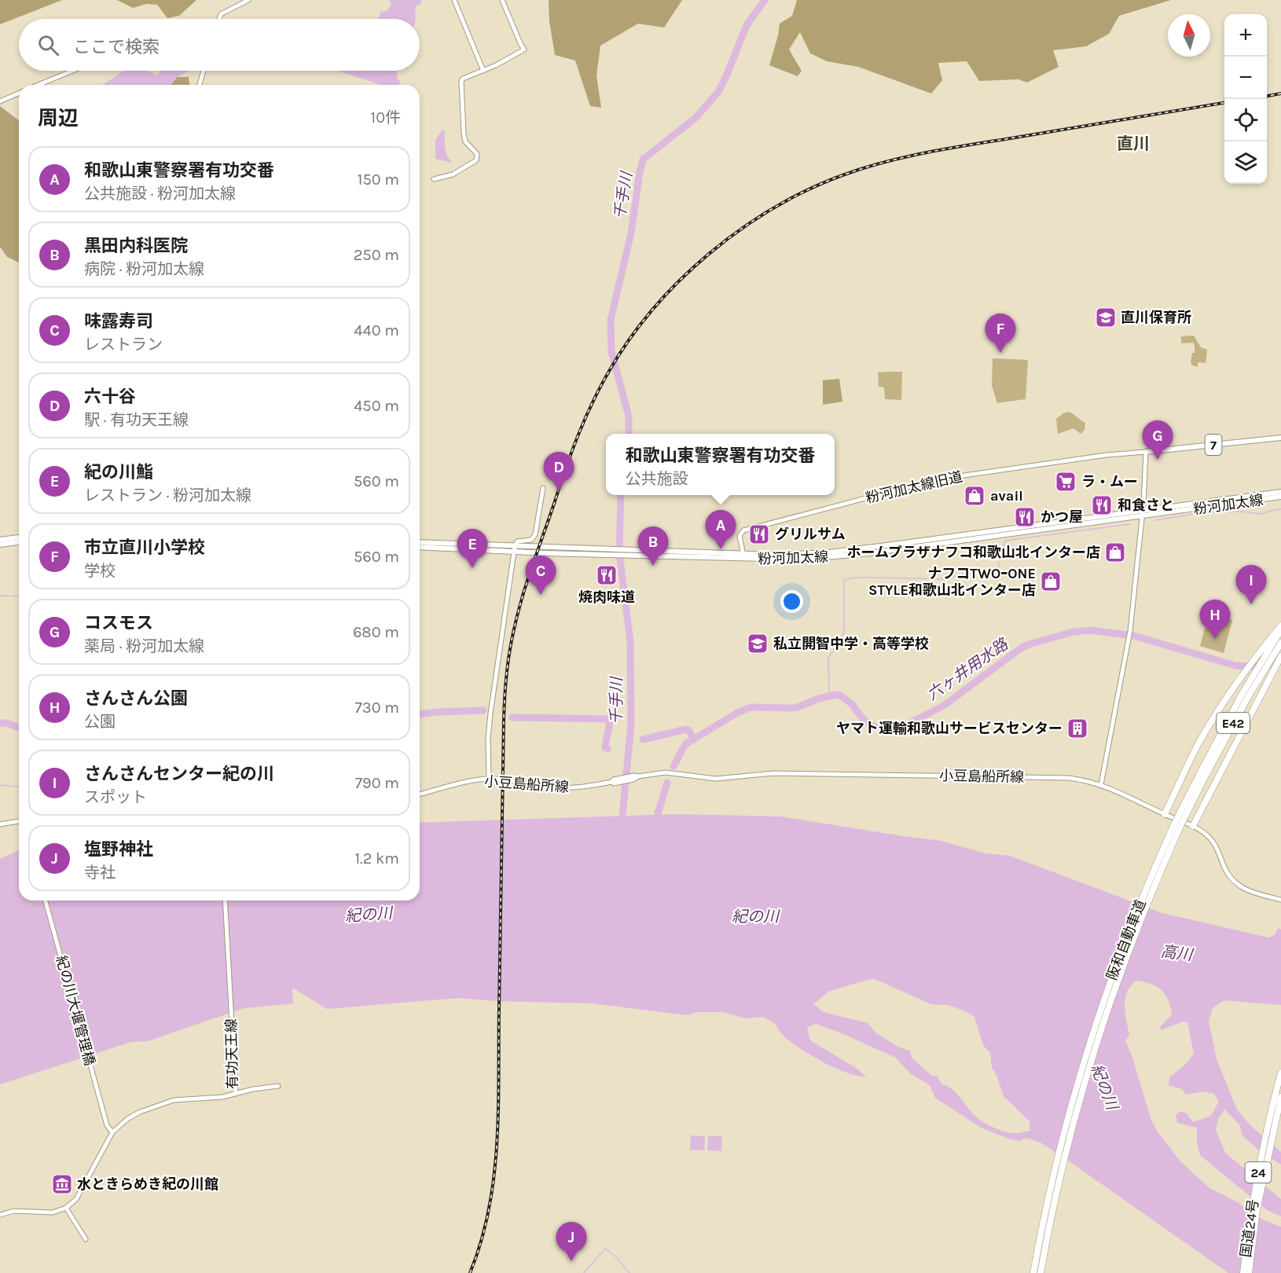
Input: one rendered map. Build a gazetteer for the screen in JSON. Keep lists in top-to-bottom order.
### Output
{
  "streets": {
    "highway": [
      "E42",
      "阪和自動車道",
      "24",
      "国道24号"
    ],
    "main road": ["7", "粉河加太線"],
    "street": [
      "粉河加太線旧道",
      "小豆島船所線",
      "紀の川大堰管理橋",
      "有功天王線"
    ]
  },
  "crossings": [
    ["7", "粉河加太線旧道"],
    ["粉河加太線旧道", "粉河加太線"],
    ["紀の川大堰管理橋", "有功天王線"]
  ],
  "districts": ["直川"],
  "water": [
    "千手川",
    "六ヶ井用水路",
    "紀の川",
    "高川"
  ],
  "places": {
    "school or university": ["直川保育所", "私立開智中学・高等学校"],
    "supermarket": ["ラ・ムー"],
    "shop": ["avail", "ホームプラザナフコ和歌山北インター店", "ナフコTWOｰONE STYLE和歌山北インター店"],
    "restaurant": [
      "和食さと",
      "かつ屋",
      "グリルサム",
      "焼肉味道"
    ],
    "building": ["ヤマト運輸和歌山サービスセンター"],
    "museum": ["水ときらめき紀の川館"]
  },
  "north": "top",
  "page": {
    "map_buttons": ["+", "−"],
    "search": "ここで検索",
    "heading": ["周辺", "10件"],
    "list": [
      {
        "mark": "A",
        "name": "和歌山東警察署有功交番",
        "note": "公共施設 · 粉河加太線",
        "value": "150 m"
      },
      {
        "mark": "B",
        "name": "黒田内科医院",
        "note": "病院 · 粉河加太線",
        "value": "250 m"
      },
      {
        "mark": "C",
        "name": "味露寿司",
        "note": "レストラン",
        "value": "440 m"
      },
      {
        "mark": "D",
        "name": "六十谷",
        "note": "駅 · 有功天王線",
        "value": "450 m"
      },
      {
        "mark": "E",
        "name": "紀の川鮨",
        "note": "レストラン · 粉河加太線",
        "value": "560 m"
      },
      {
        "mark": "F",
        "name": "市立直川小学校",
        "note": "学校",
        "value": "560 m"
      },
      {
        "mark": "G",
        "name": "コスモス",
        "note": "薬局 · 粉河加太線",
        "value": "680 m"
      },
      {
        "mark": "H",
        "name": "さんさん公園",
        "note": "公園",
        "value": "730 m"
      },
      {
        "mark": "I",
        "name": "さんさんセンター紀の川",
        "note": "スポット",
        "value": "790 m"
      },
      {
        "mark": "J",
        "name": "塩野神社",
        "note": "寺社",
        "value": "1.2 km"
      }
    ],
    "pins": [
      "F",
      "G",
      "D",
      "A",
      "B",
      "E",
      "C",
      "I",
      "H",
      "J"
    ],
    "popup": ["和歌山東警察署有功交番", "公共施設"]
  }
}
